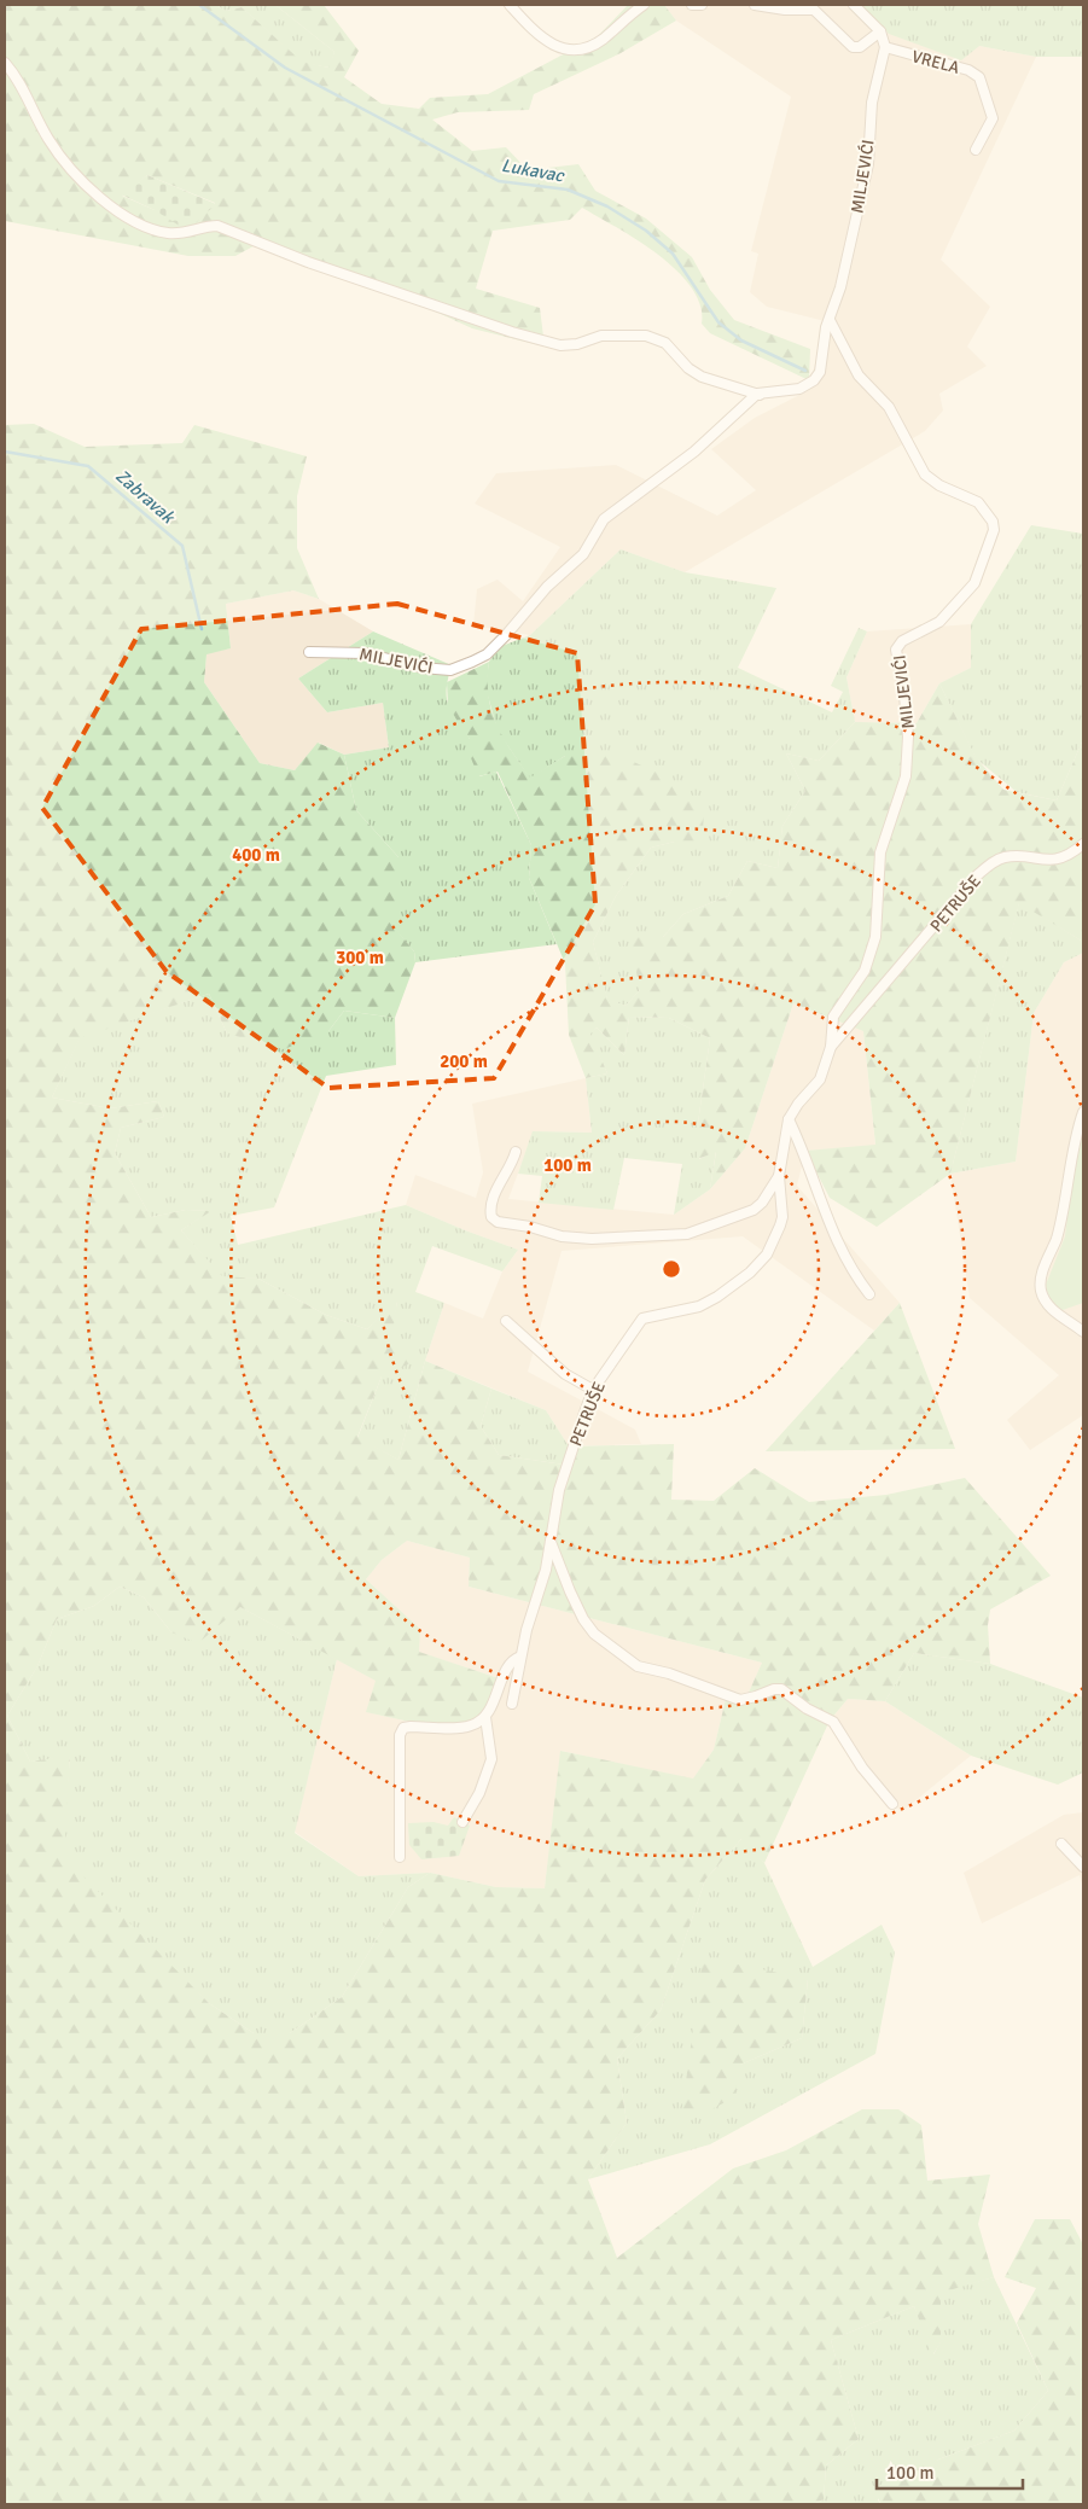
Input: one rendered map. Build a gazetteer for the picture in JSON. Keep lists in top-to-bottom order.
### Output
{
  "streets": {
    "street": ["VRELA", "MILJEVIĆI", "PETRUŠE"]
  },
  "crossings": [
    ["VRELA", "MILJEVIĆI"],
    ["MILJEVIĆI", "PETRUŠE"]
  ],
  "water": ["Lukavac", "Zabravak"],
  "scale_bar": "100 m",
  "rings": [
    "400 m",
    "300 m",
    "200 m",
    "100 m"
  ]
}
